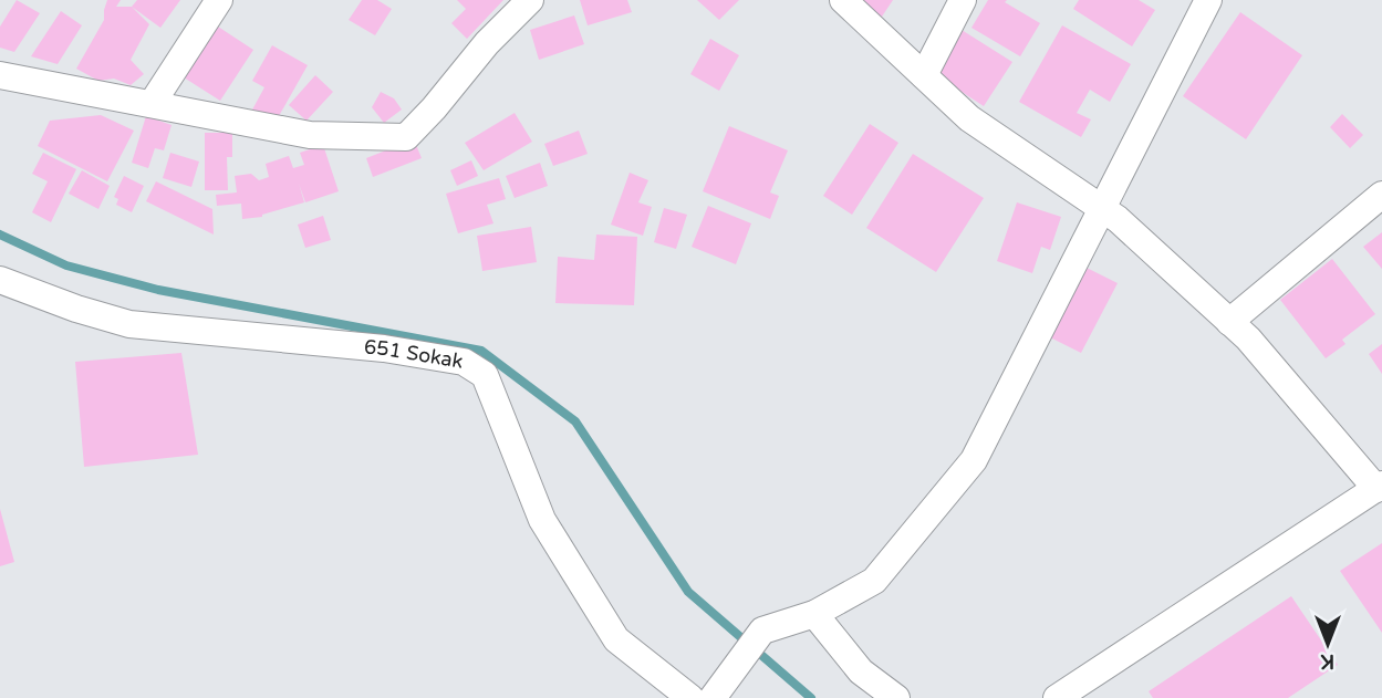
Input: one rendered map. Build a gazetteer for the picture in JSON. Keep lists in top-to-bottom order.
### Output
{
  "streets": {
    "street": ["651 Sokak"]
  },
  "north": "bottom"
}
